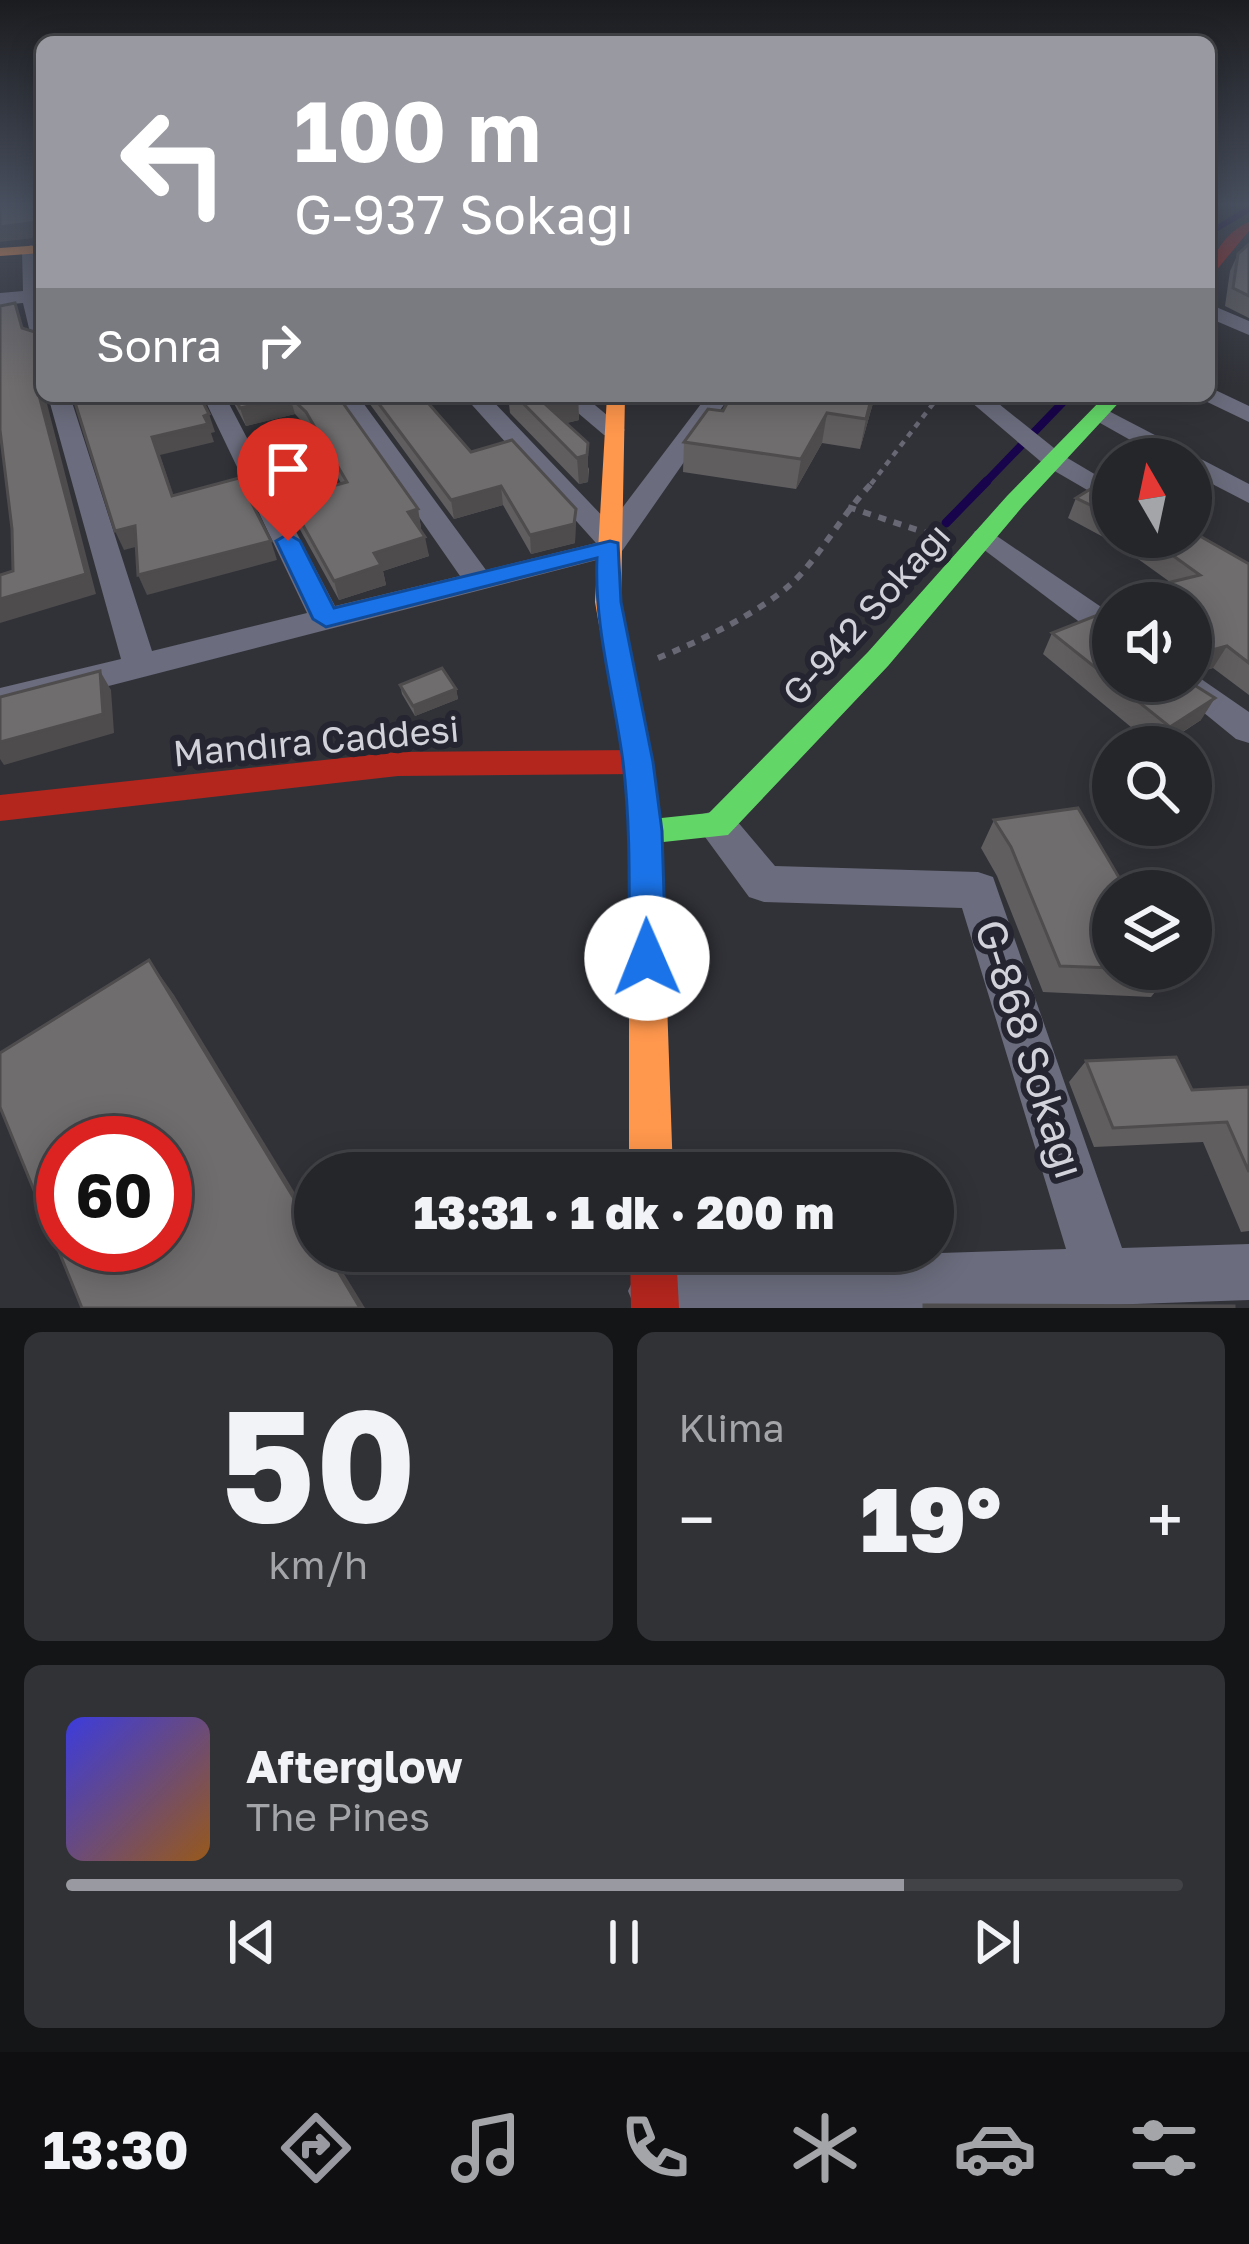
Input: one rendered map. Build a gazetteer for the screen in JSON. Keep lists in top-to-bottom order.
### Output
{
  "streets": {
    "street": ["G-942 Sokağı", "Mandıra Caddesi", "G-868 Sokağı"]
  },
  "crossings": [
    ["G-942 Sokağı", "G-868 Sokağı"]
  ],
  "north": "top",
  "page": {
    "turn": ["100 m", "G-937 Sokağı"],
    "then": "Sonra",
    "limit": "60",
    "trip": "13:31 · 1 dk · 200 m",
    "tile": [
      ["50", "km/h"],
      "Klima"
    ],
    "heat": ["−", "19°", "+"],
    "song": ["Afterglow", "The Pines"],
    "tabs": "13:30"
  }
}
